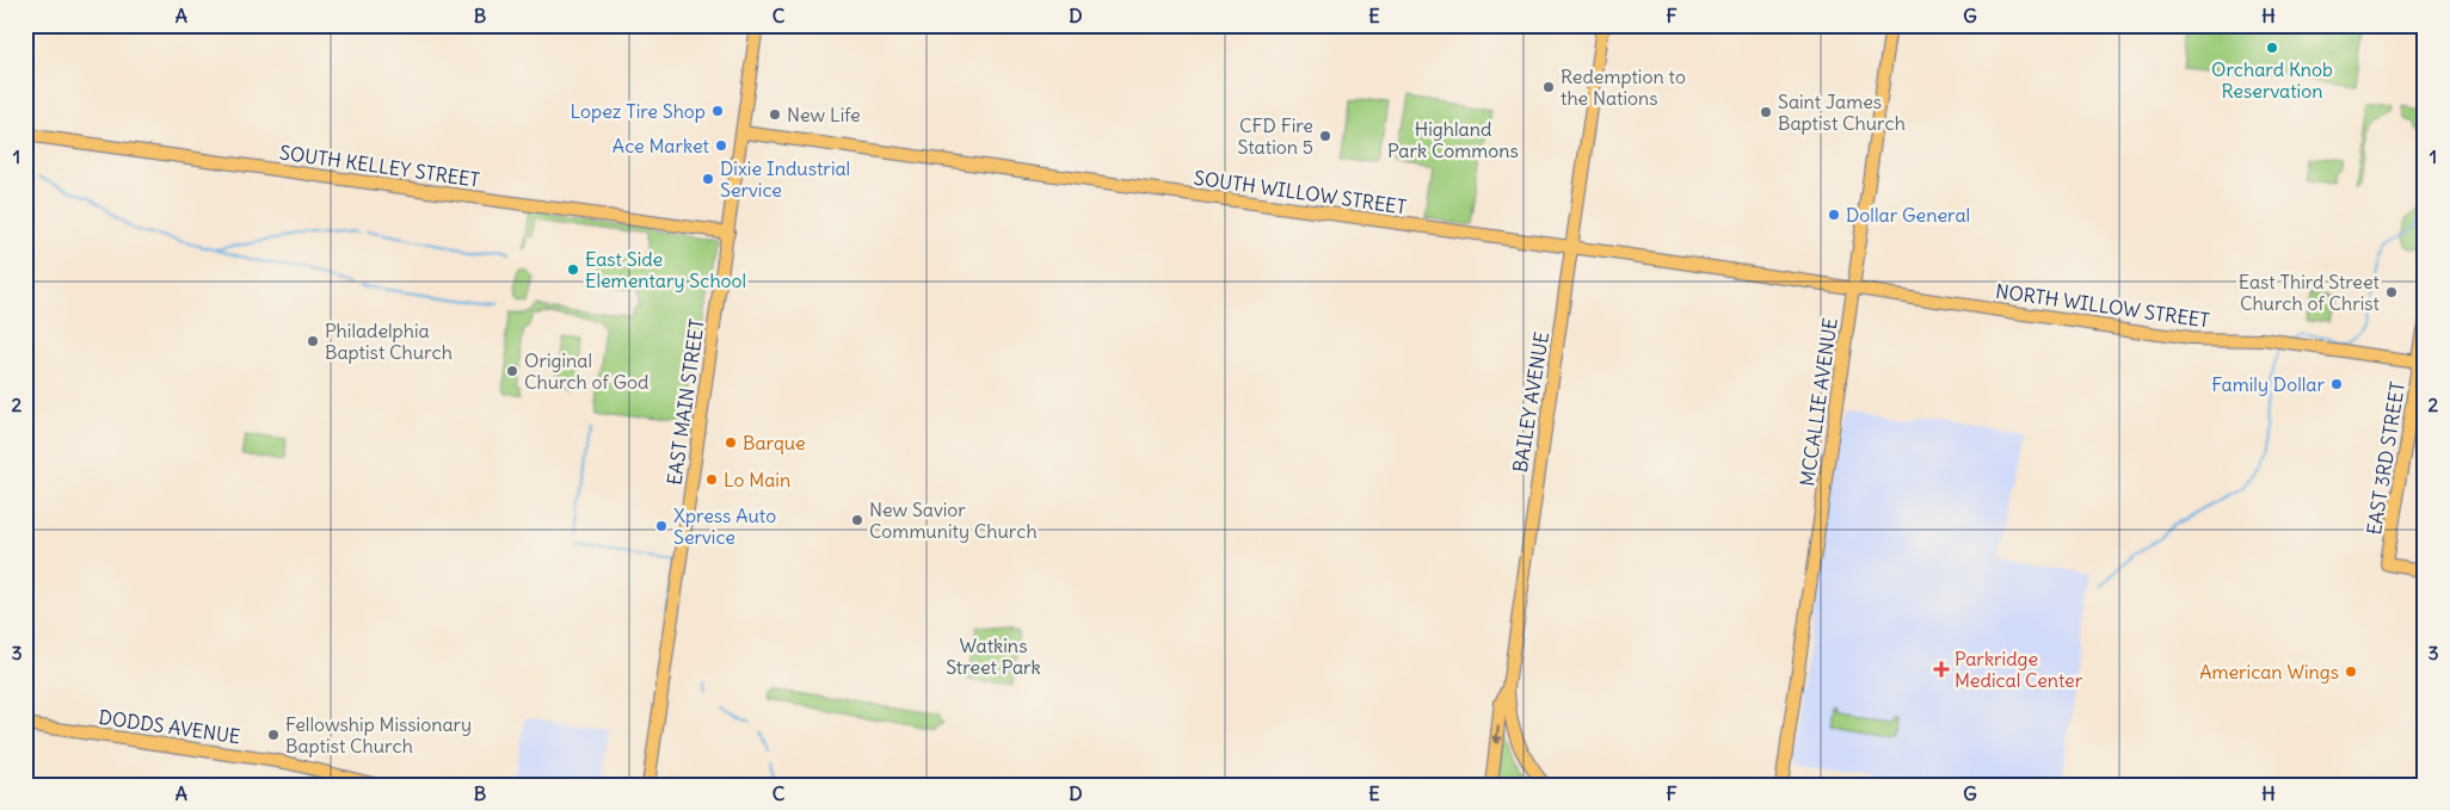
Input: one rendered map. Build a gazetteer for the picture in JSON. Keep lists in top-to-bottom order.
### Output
{
  "streets": {
    "main road": [
      "SOUTH KELLEY STREET",
      "SOUTH WILLOW STREET",
      "NORTH WILLOW STREET",
      "EAST MAIN STREET",
      "BAILEY AVENUE",
      "MCCALLIE AVENUE",
      "EAST 3RD STREET",
      "DODDS AVENUE"
    ]
  },
  "crossings": [
    ["SOUTH KELLEY STREET", "EAST MAIN STREET"],
    ["SOUTH WILLOW STREET", "NORTH WILLOW STREET"],
    ["SOUTH WILLOW STREET", "EAST MAIN STREET"],
    ["SOUTH WILLOW STREET", "BAILEY AVENUE"],
    ["SOUTH WILLOW STREET", "MCCALLIE AVENUE"],
    ["NORTH WILLOW STREET", "MCCALLIE AVENUE"],
    ["NORTH WILLOW STREET", "EAST 3RD STREET"]
  ],
  "parks": ["Highland Park Commons", "Watkins Street Park"],
  "places": {
    "other": [
      "Orchard Knob Reservation",
      "Redemption to the Nations",
      "Lopez Tire Shop",
      "Saint James Baptist Church",
      "New Life",
      "CFD Fire Station 5",
      "Ace Market",
      "Dixie Industrial Service",
      "Dollar General",
      "East Side Elementary School",
      "East Third Street Church of Christ",
      "Philadelphia Baptist Church",
      "Original Church of God",
      "Family Dollar",
      "Barque",
      "Lo Main",
      "New Savior Community Church",
      "Xpress Auto Service",
      "American Wings",
      "Fellowship Missionary Baptist Church"
    ],
    "health": ["Parkridge Medical Center"]
  },
  "grid": {
    "columns": [
      "A",
      "B",
      "C",
      "D",
      "E",
      "F",
      "G",
      "H"
    ],
    "rows": ["1", "2", "3"]
  }
}
